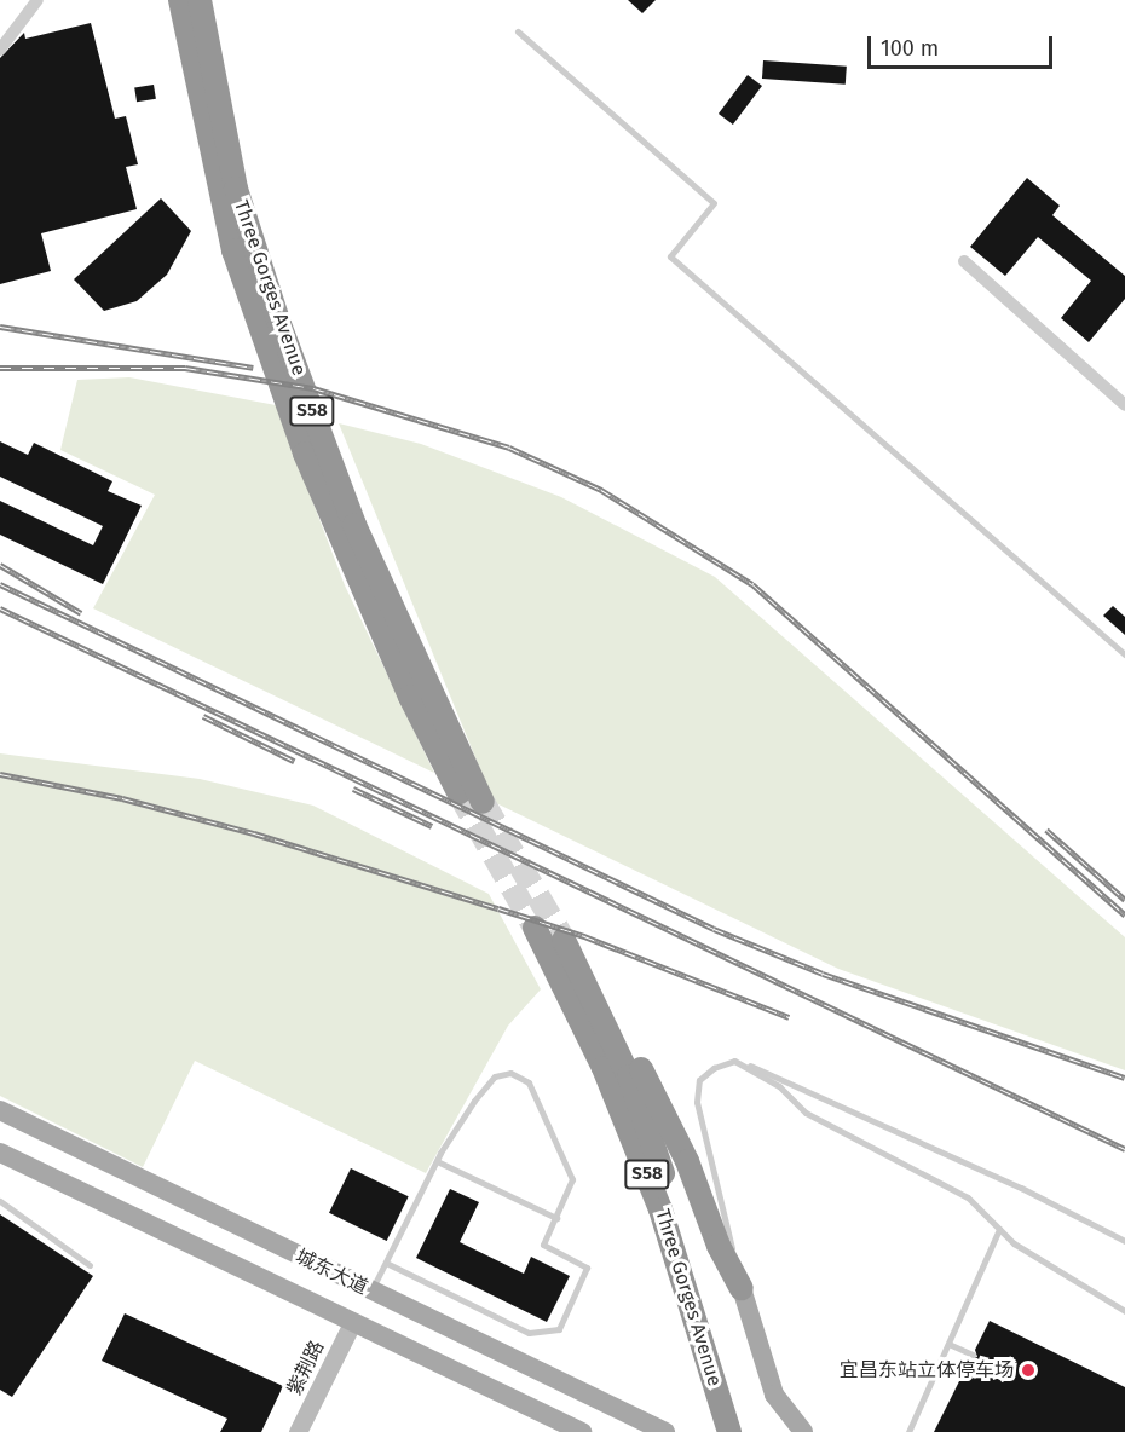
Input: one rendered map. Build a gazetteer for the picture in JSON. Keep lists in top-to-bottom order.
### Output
{
  "streets": {
    "highway": ["Three Gorges Avenue", "S58"],
    "main road": ["城东大道"],
    "street": ["紫荆路"]
  },
  "crossings": [
    ["城东大道", "紫荆路"]
  ],
  "places": ["宜昌东站立体停车场"],
  "scale_bar": "100 m"
}
